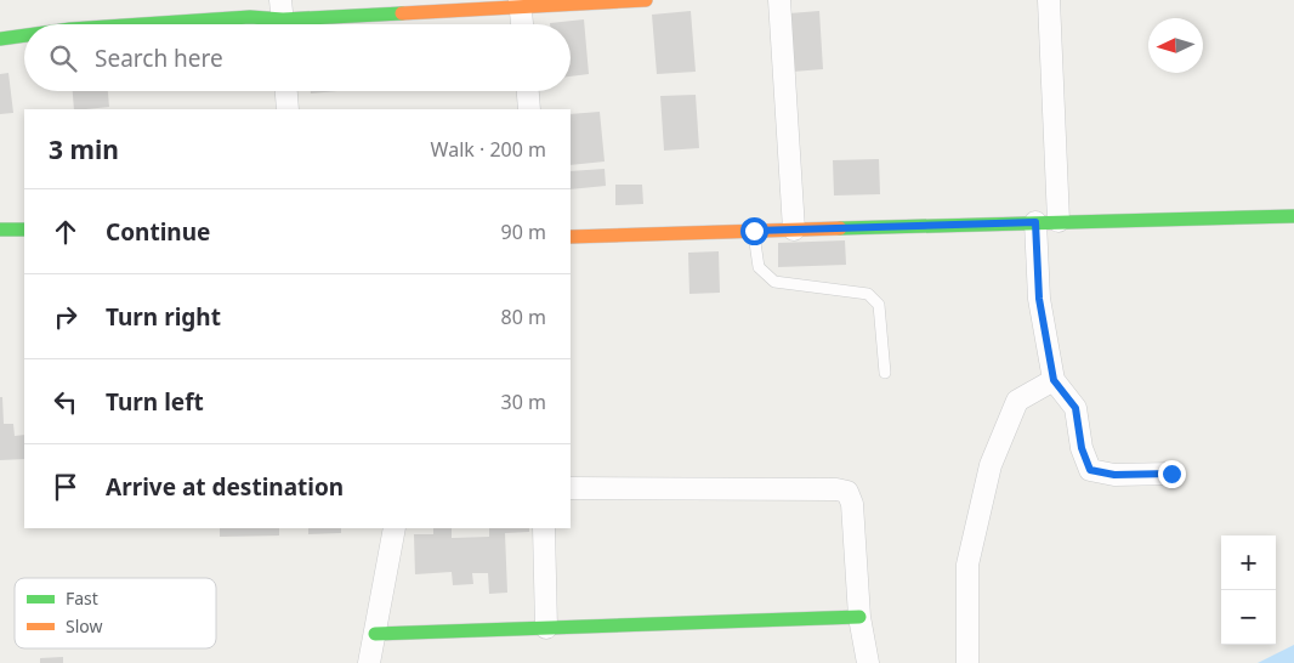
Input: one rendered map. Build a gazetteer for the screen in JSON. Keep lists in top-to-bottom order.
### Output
{
  "legend": ["Fast", "Slow"],
  "north": "left",
  "page": {
    "search": "Search here",
    "heading": ["3 min", "Walk · 200 m"],
    "list": [
      ["Continue", "90 m"],
      ["Turn right", "80 m"],
      ["Turn left", "30 m"],
      "Arrive at destination"
    ],
    "map_buttons": ["+", "−"]
  }
}
